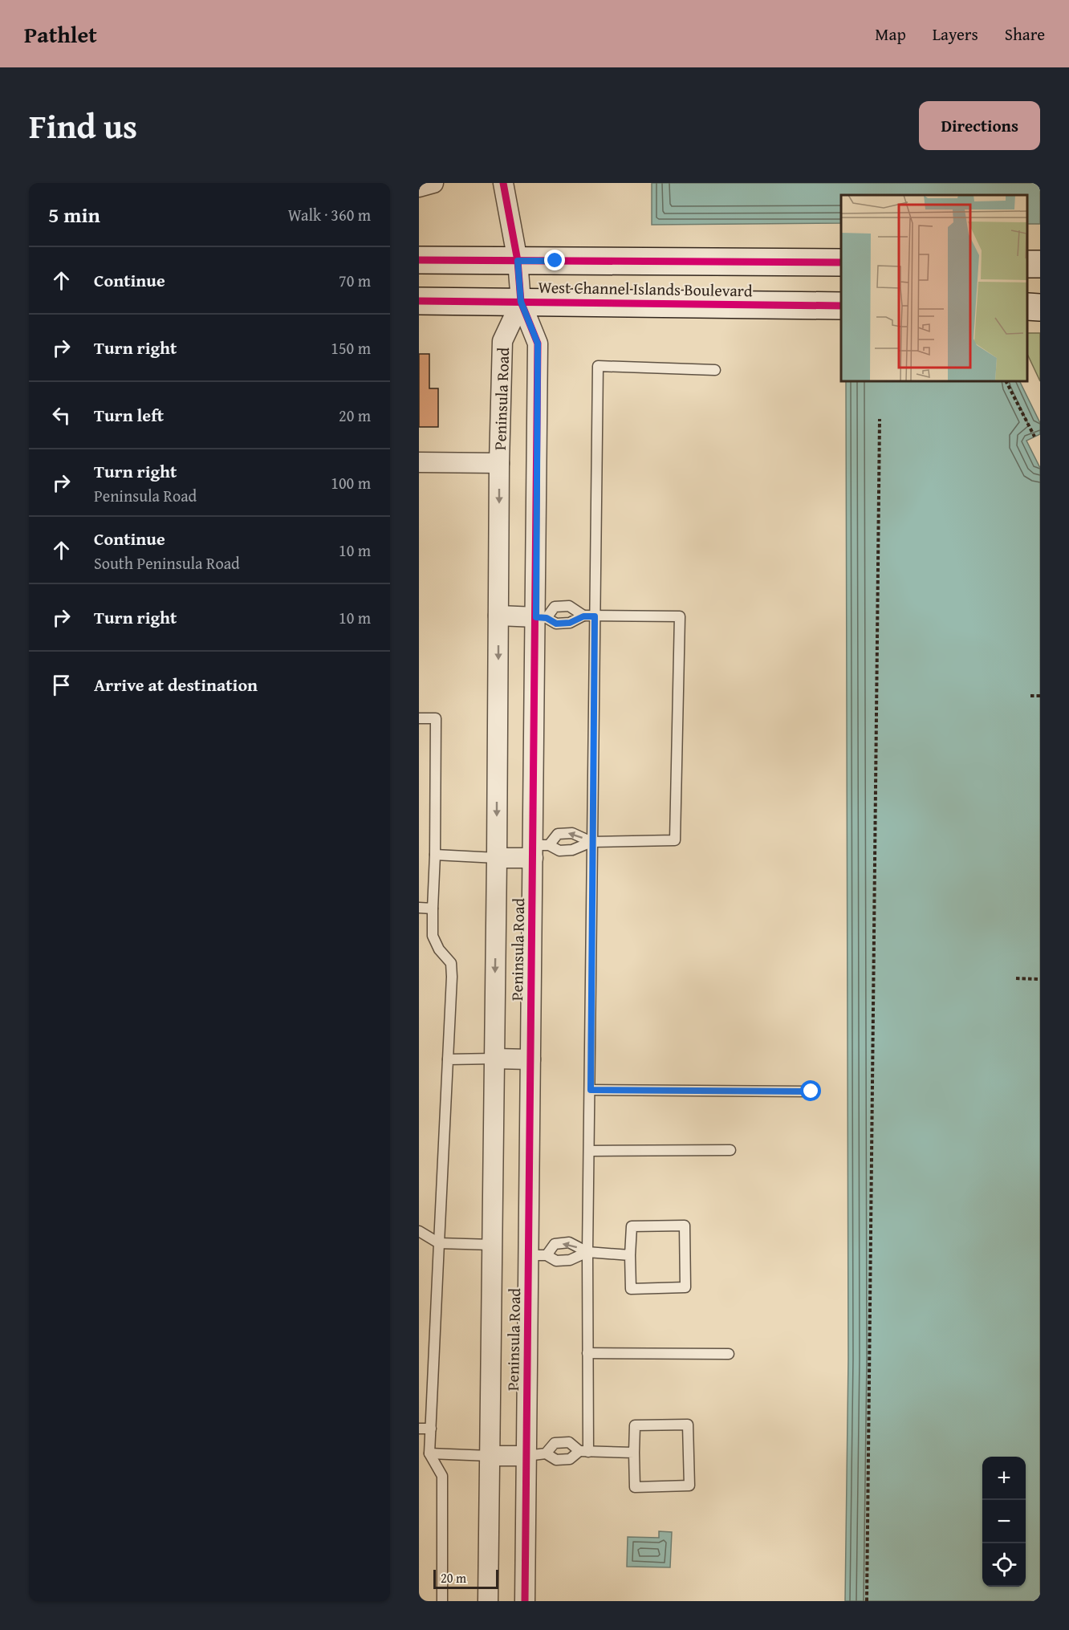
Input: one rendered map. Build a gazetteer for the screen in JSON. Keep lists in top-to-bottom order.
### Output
{
  "streets": {
    "main road": ["West Channel Islands Boulevard"],
    "street": ["Peninsula Road"]
  },
  "crossings": [
    ["West Channel Islands Boulevard", "Peninsula Road"]
  ],
  "scale_bar": "20 m",
  "page": {
    "header": "Pathlet",
    "nav": ["Map", "Layers", "Share"],
    "title": "Find us",
    "buttons": "Directions",
    "heading": ["5 min", "Walk · 360 m"],
    "list": [
      ["Continue", "70 m"],
      ["Turn right", "150 m"],
      ["Turn left", "20 m"],
      ["Turn right", "Peninsula Road", "100 m"],
      ["Continue", "South Peninsula Road", "10 m"],
      ["Turn right", "10 m"],
      "Arrive at destination"
    ],
    "map_buttons": ["+", "−"],
    "scale": "20 m"
  }
}
